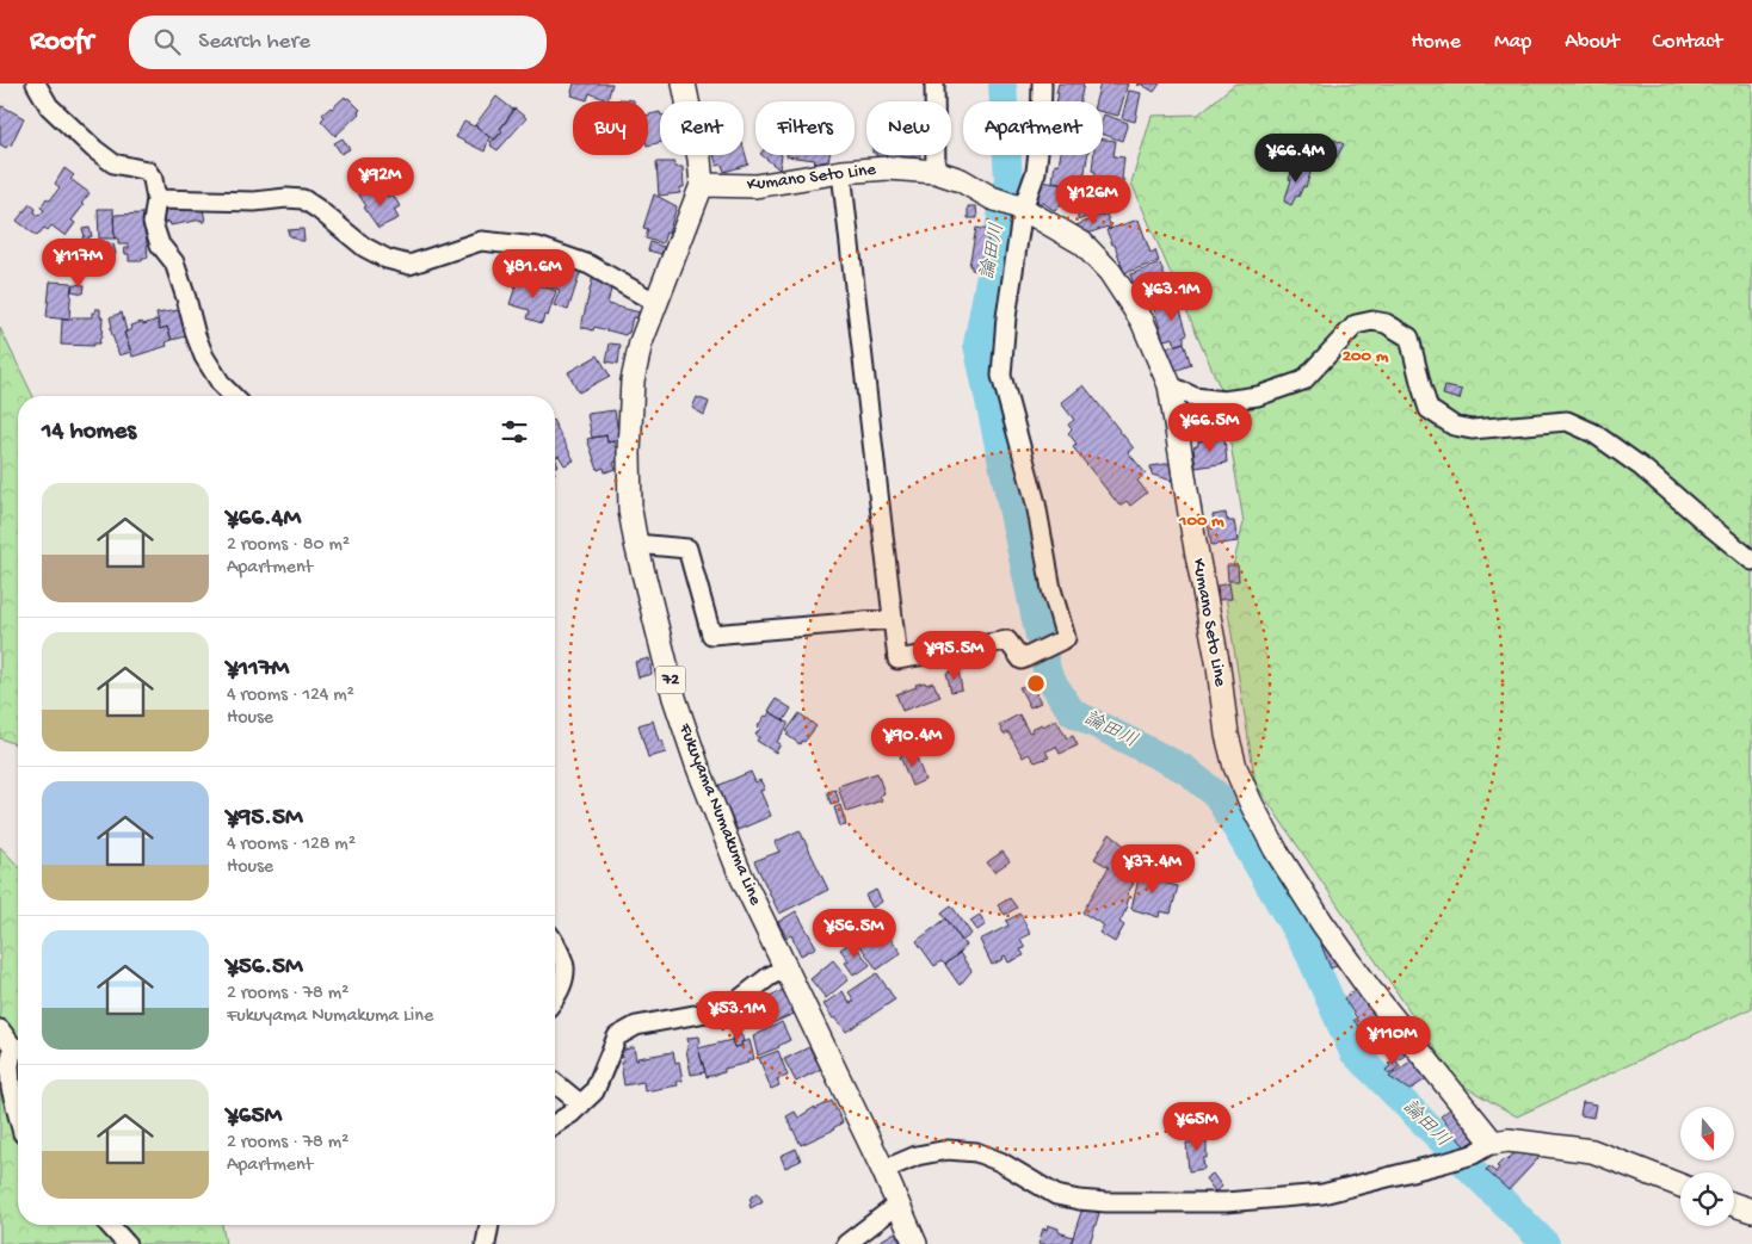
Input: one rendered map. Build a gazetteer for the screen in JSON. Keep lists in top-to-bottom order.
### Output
{
  "streets": {
    "main road": ["Kumano Seto Line", "72", "Fukuyama Numakuma Line"]
  },
  "crossings": [
    ["Kumano Seto Line", "Fukuyama Numakuma Line"]
  ],
  "water": ["論田川"],
  "north": "bottom",
  "page": {
    "header": "Roofr",
    "search": "Search here",
    "nav": [
      "Home",
      "Map",
      "About",
      "Contact"
    ],
    "chip": [
      "Buy",
      "Rent",
      "Filters",
      "New",
      "Apartment"
    ],
    "price": [
      "¥66.4M",
      "¥92M",
      "¥126M",
      "¥117M",
      "¥81.6M",
      "¥63.1M",
      "¥66.5M",
      "¥95.5M",
      "¥90.4M",
      "¥37.4M",
      "¥56.5M",
      "¥53.1M",
      "¥110M",
      "¥65M"
    ],
    "heading": "14 homes",
    "list": [
      {
        "name": "¥66.4M",
        "note": "2 rooms · 80 m² · Apartment"
      },
      {
        "name": "¥117M",
        "note": "4 rooms · 124 m² · House"
      },
      {
        "name": "¥95.5M",
        "note": "4 rooms · 128 m² · House"
      },
      {
        "name": "¥56.5M",
        "note": "2 rooms · 78 m² · Fukuyama Numakuma Line"
      },
      {
        "name": "¥65M",
        "note": "2 rooms · 78 m² · Apartment"
      }
    ]
  },
  "rings": ["200 m", "100 m"]
}
